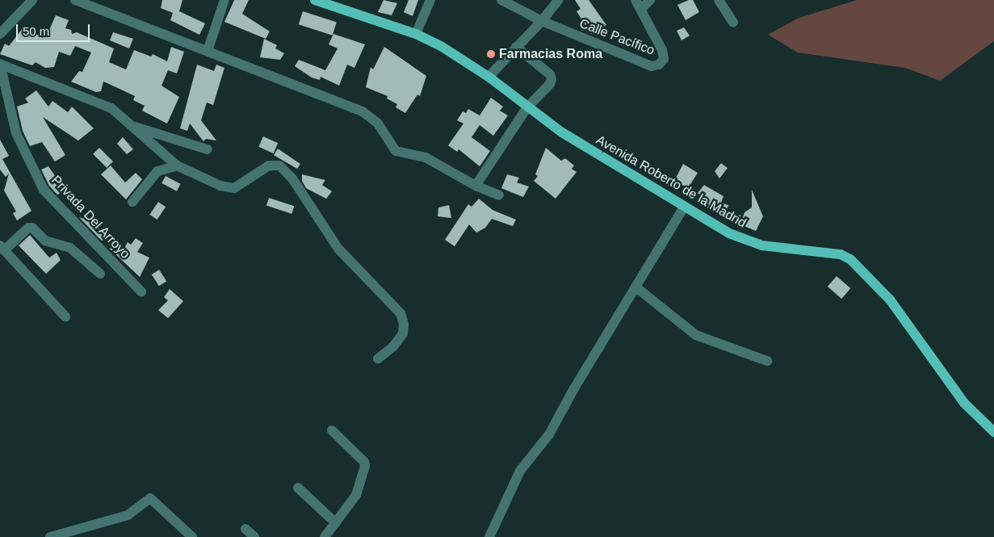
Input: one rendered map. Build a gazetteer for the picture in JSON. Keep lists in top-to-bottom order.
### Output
{
  "streets": {
    "main road": ["Avenida Roberto de la Madrid"],
    "street": ["Calle Pacífico", "Privada Del Arroyo"]
  },
  "places": ["Farmacias Roma"],
  "scale_bar": "50 m"
}
